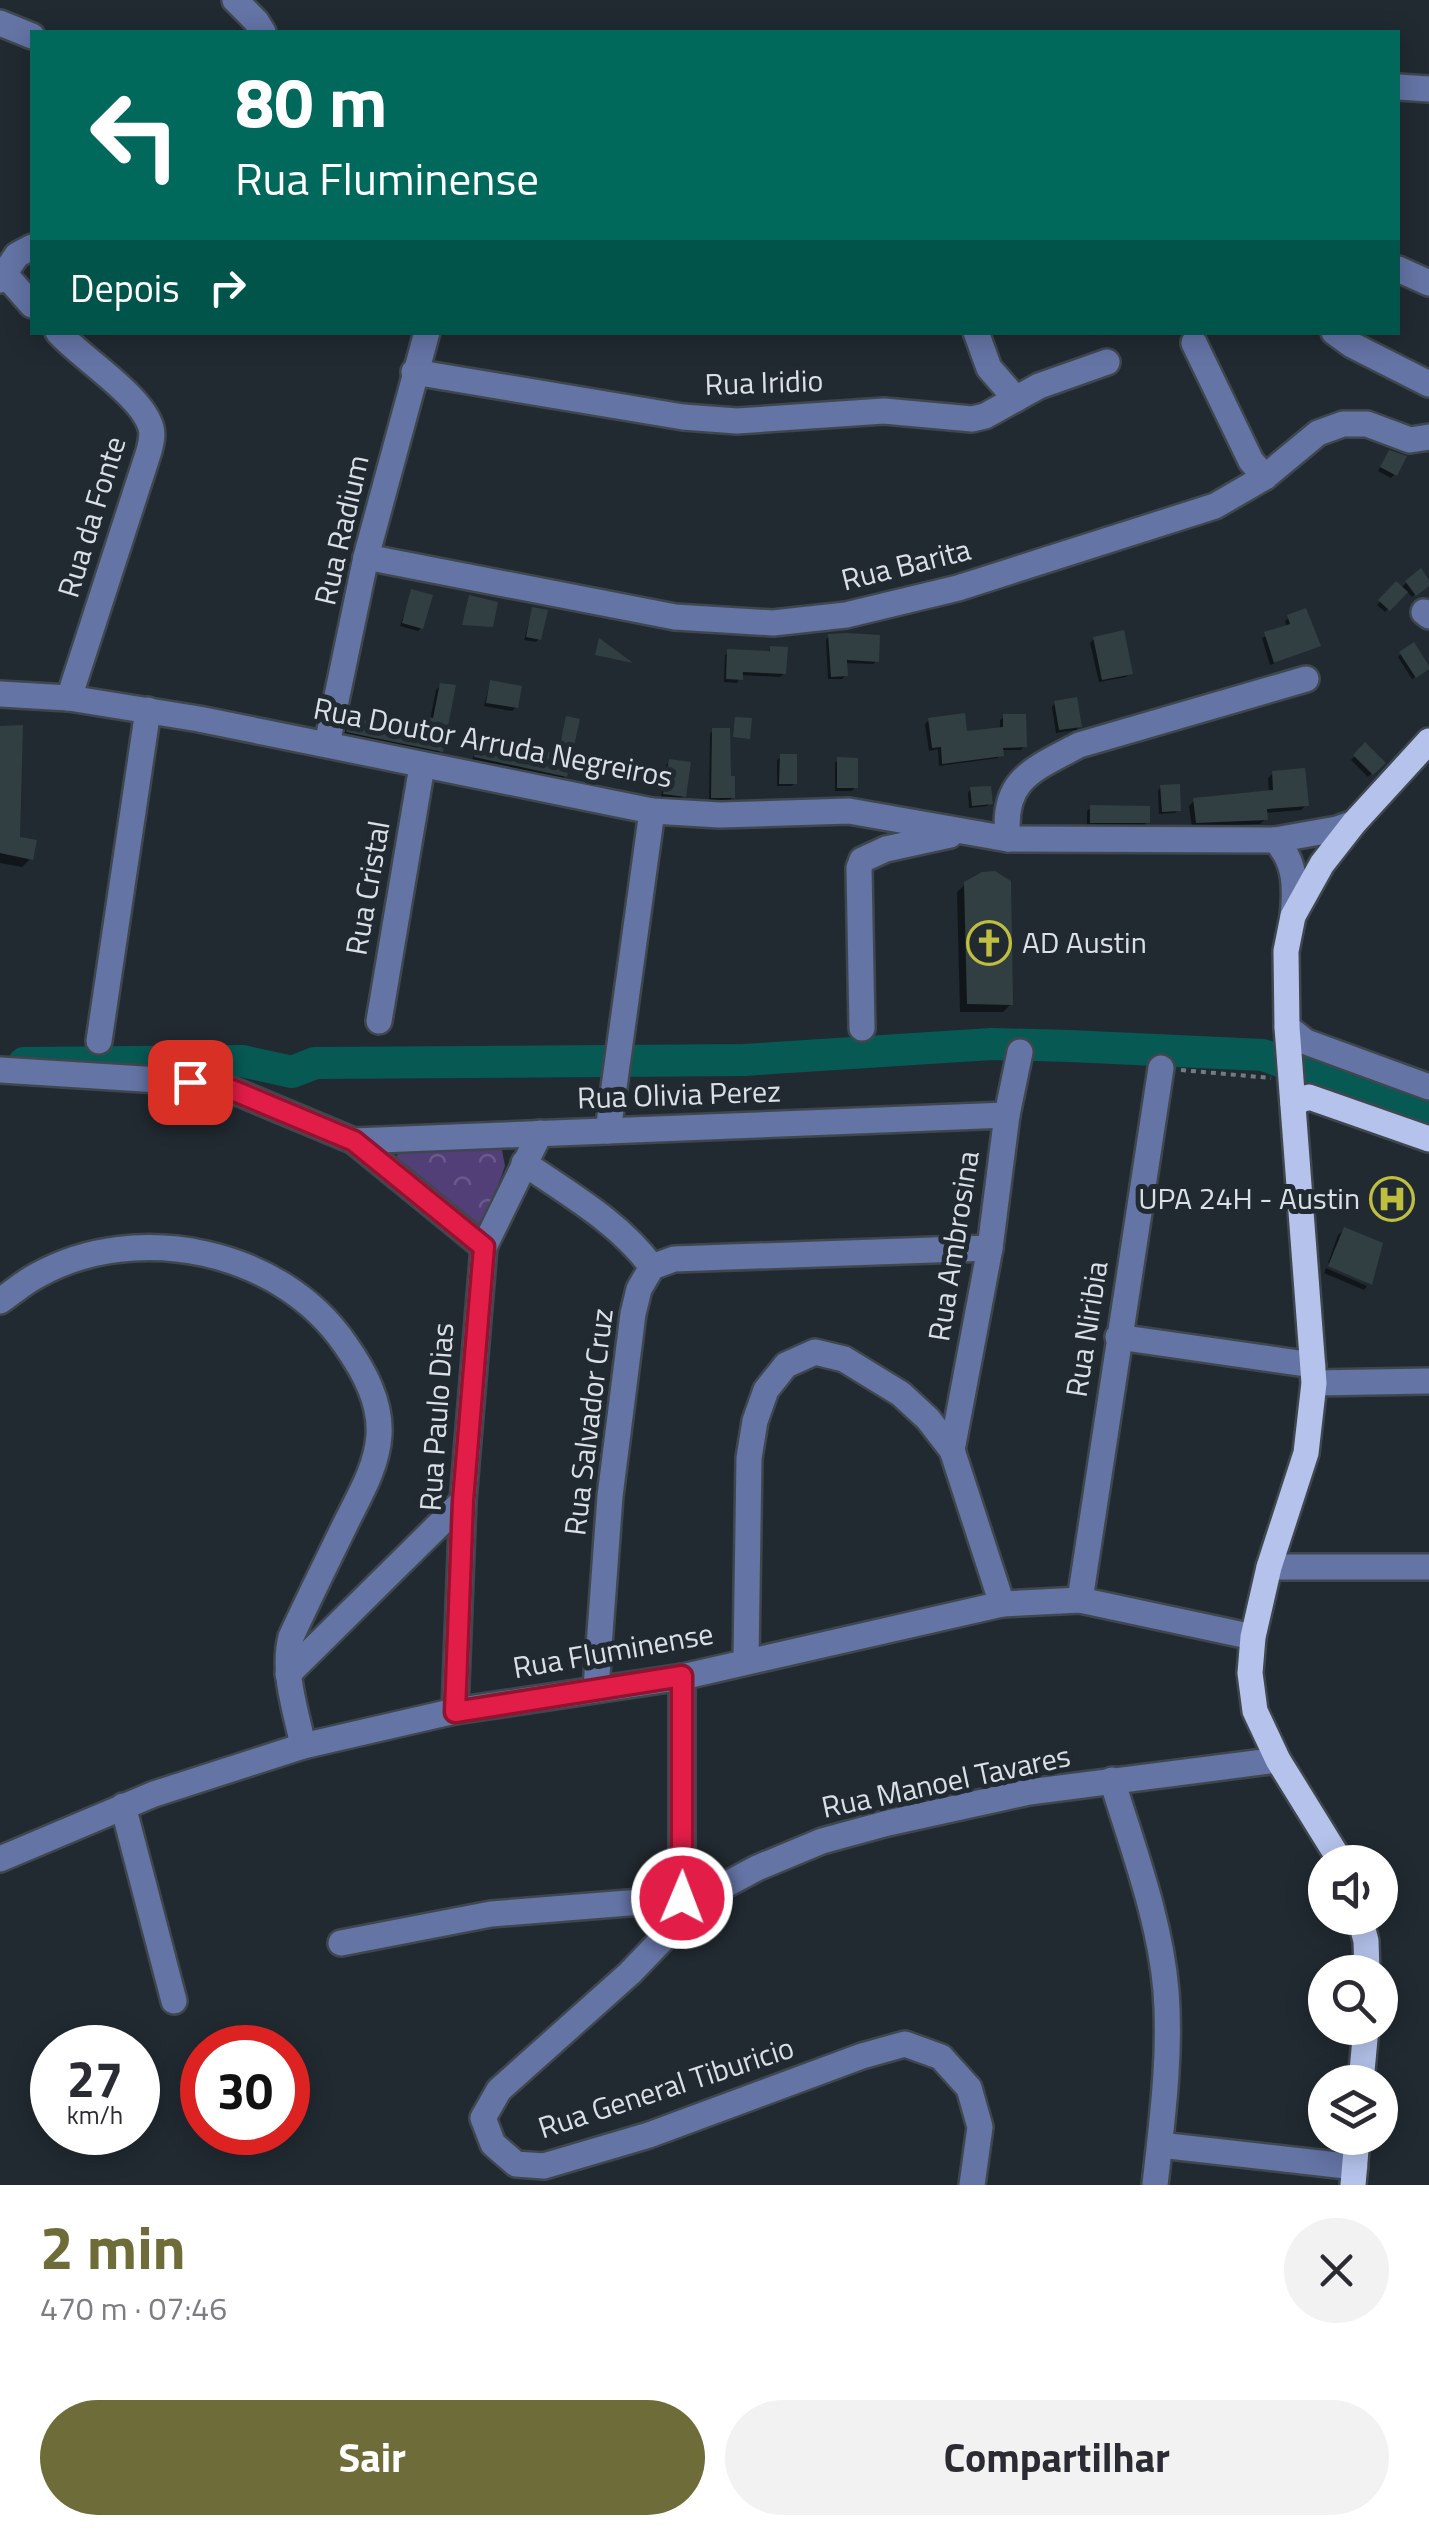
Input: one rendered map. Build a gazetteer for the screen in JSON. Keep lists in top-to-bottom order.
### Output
{
  "streets": {
    "street": [
      "Rua Iridio",
      "Rua da Fonte",
      "Rua Radium",
      "Rua Barita",
      "Rua Doutor Arruda Negreiros",
      "Rua Cristal",
      "Rua Olivia Perez",
      "Rua Ambrosina",
      "Rua Niribia",
      "Rua Paulo Dias",
      "Rua Salvador Cruz",
      "Rua Fluminense",
      "Rua Manoel Tavares",
      "Rua General Tiburicio"
    ]
  },
  "crossings": [
    ["Rua Iridio", "Rua Radium"],
    ["Rua da Fonte", "Rua Doutor Arruda Negreiros"],
    ["Rua Radium", "Rua Barita"],
    ["Rua Radium", "Rua Doutor Arruda Negreiros"],
    ["Rua Doutor Arruda Negreiros", "Rua Cristal"],
    ["Rua Olivia Perez", "Rua Ambrosina"],
    ["Rua Olivia Perez", "Rua Paulo Dias"],
    ["Rua Niribia", "Rua Fluminense"],
    ["Rua Paulo Dias", "Rua Fluminense"],
    ["Rua Salvador Cruz", "Rua Fluminense"],
    ["Rua Manoel Tavares", "Rua General Tiburicio"]
  ],
  "places": {
    "church": ["AD Austin"],
    "hospital": ["UPA 24H - Austin"]
  },
  "page": {
    "turn": ["80 m", "Rua Fluminense"],
    "then": "Depois",
    "speed": "27 km/h",
    "limit": "30",
    "heading": ["2 min", "470 m · 07:46"],
    "buttons": ["Sair", "Compartilhar"]
  }
}
